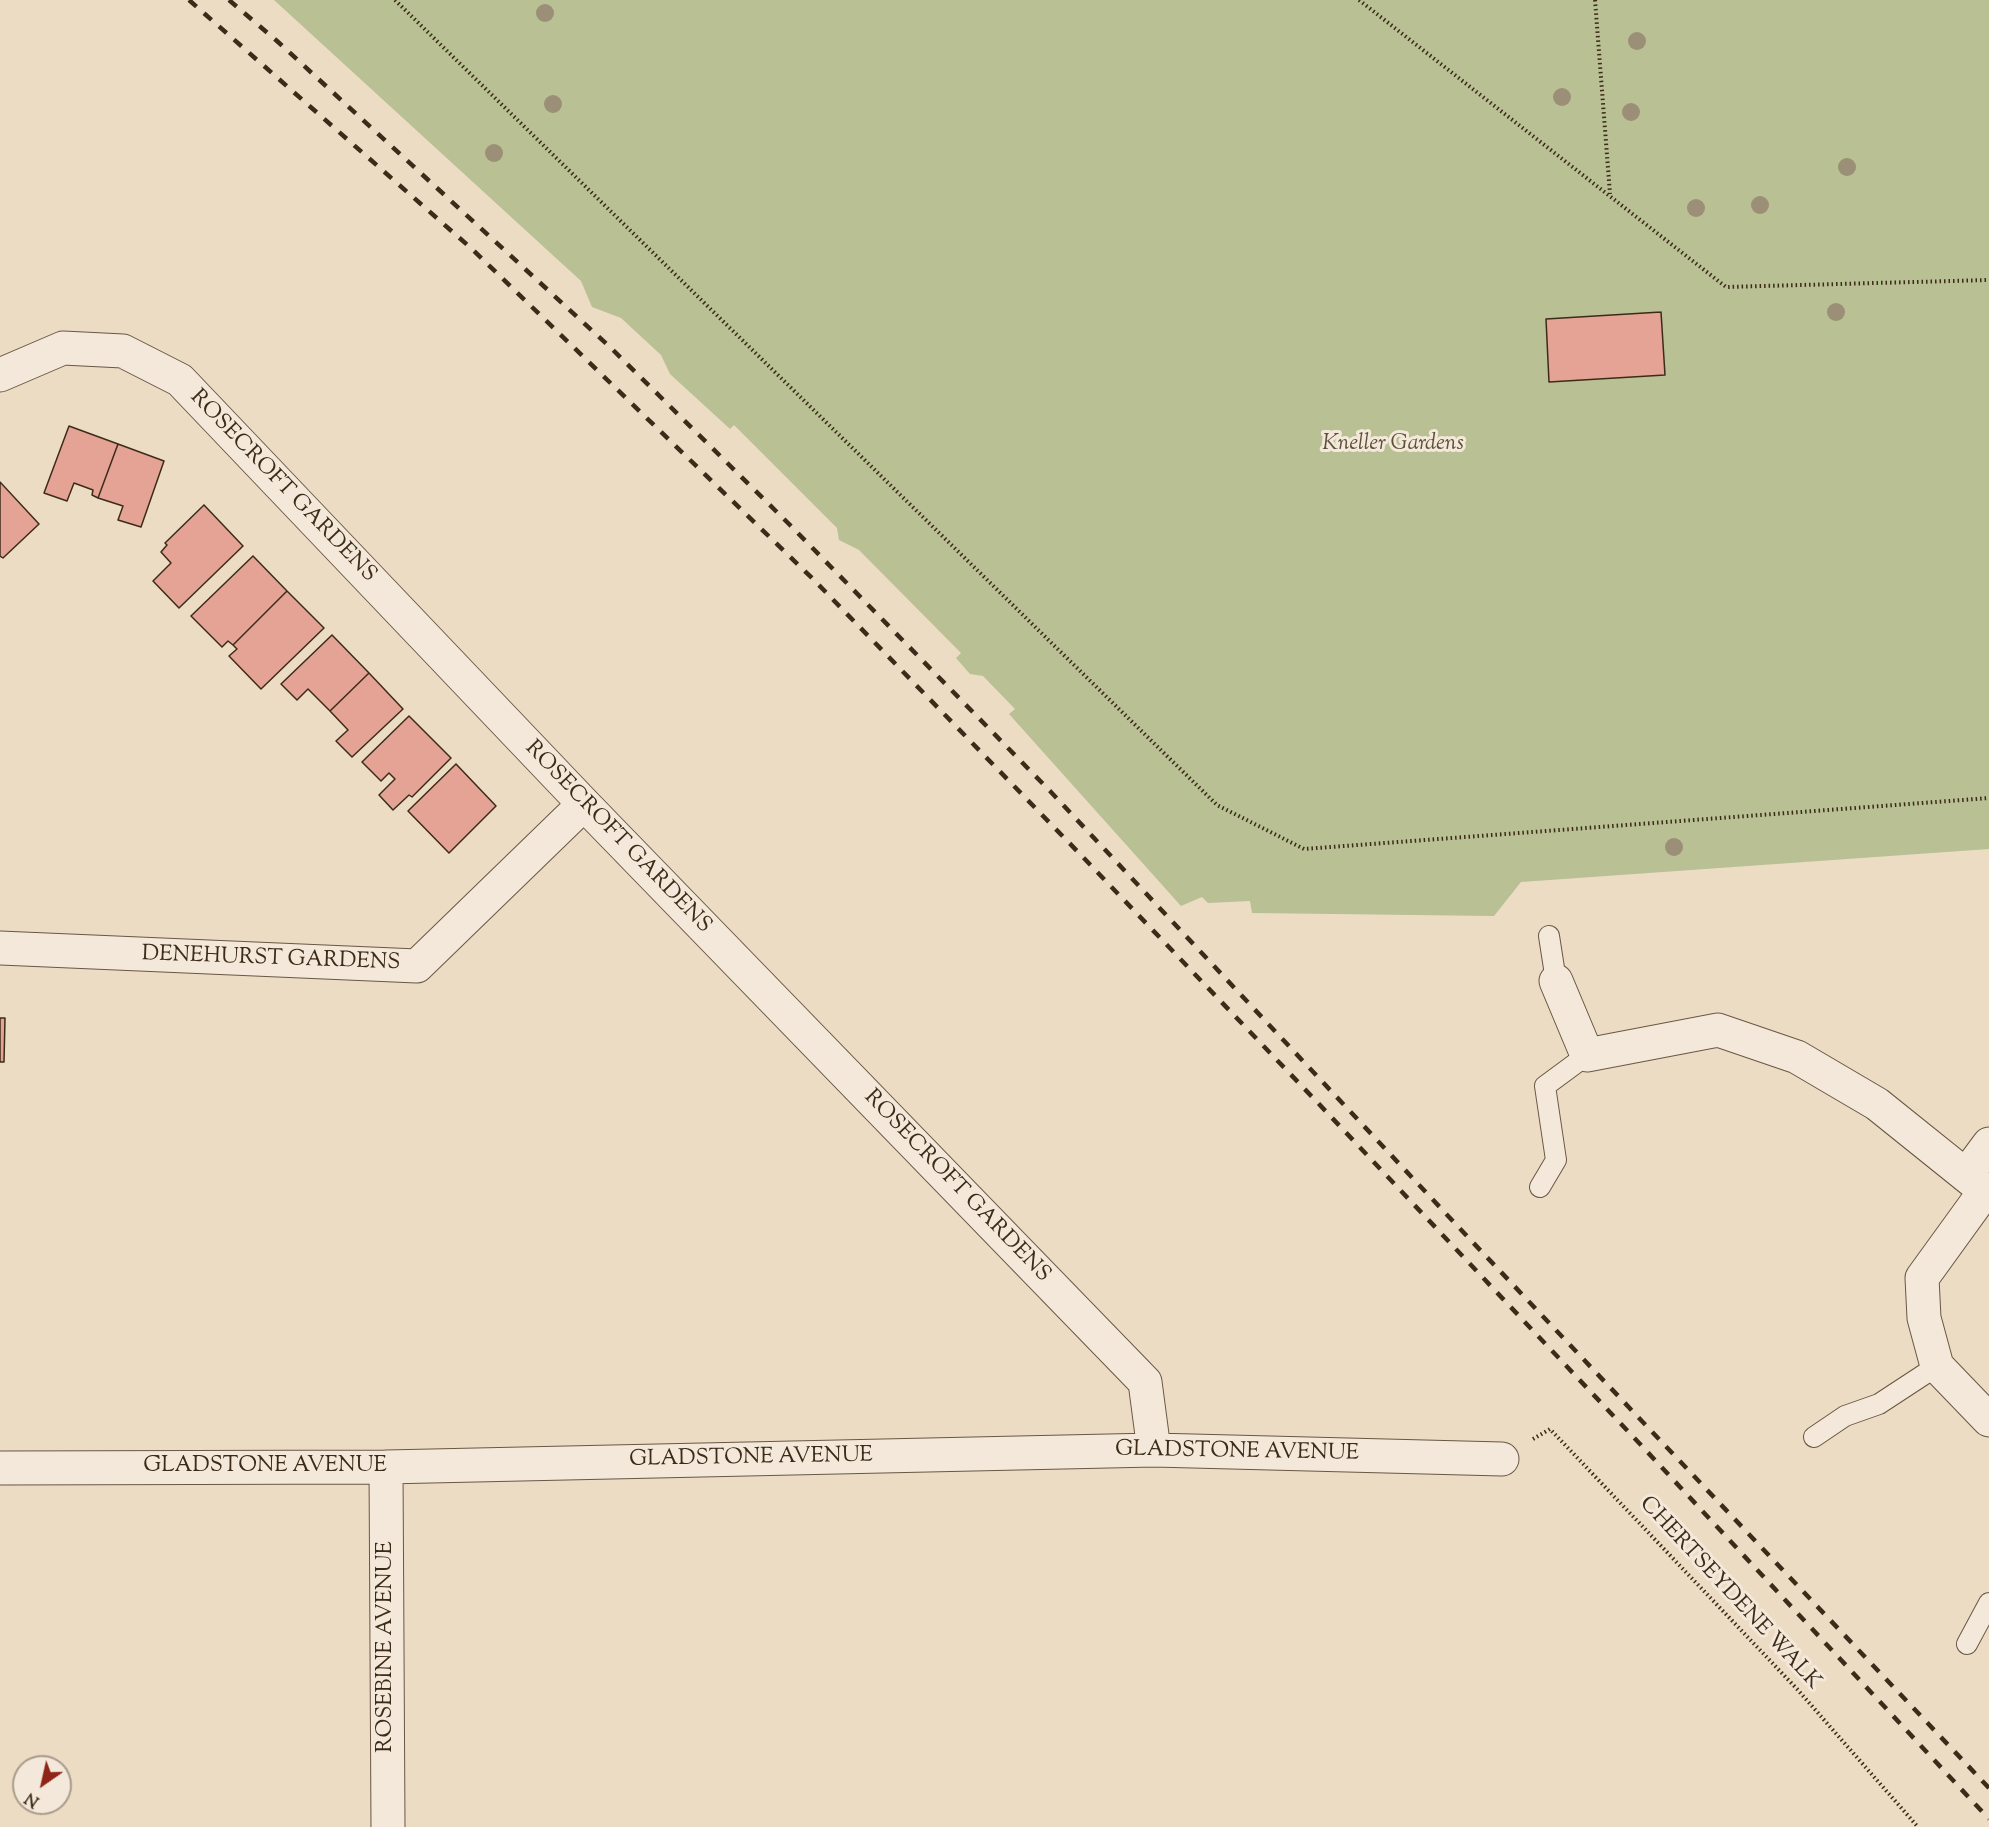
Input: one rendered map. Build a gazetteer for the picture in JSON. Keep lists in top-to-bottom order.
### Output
{
  "streets": {
    "street": [
      "ROSECROFT GARDENS",
      "DENEHURST GARDENS",
      "GLADSTONE AVENUE",
      "ROSEBINE AVENUE"
    ],
    "path": ["CHERTSEYDENE WALK"]
  },
  "crossings": [
    ["ROSECROFT GARDENS", "DENEHURST GARDENS"],
    ["ROSECROFT GARDENS", "GLADSTONE AVENUE"],
    ["GLADSTONE AVENUE", "CHERTSEYDENE WALK"],
    ["GLADSTONE AVENUE", "ROSEBINE AVENUE"]
  ],
  "parks": ["Kneller Gardens"],
  "north": "bottom left"
}
